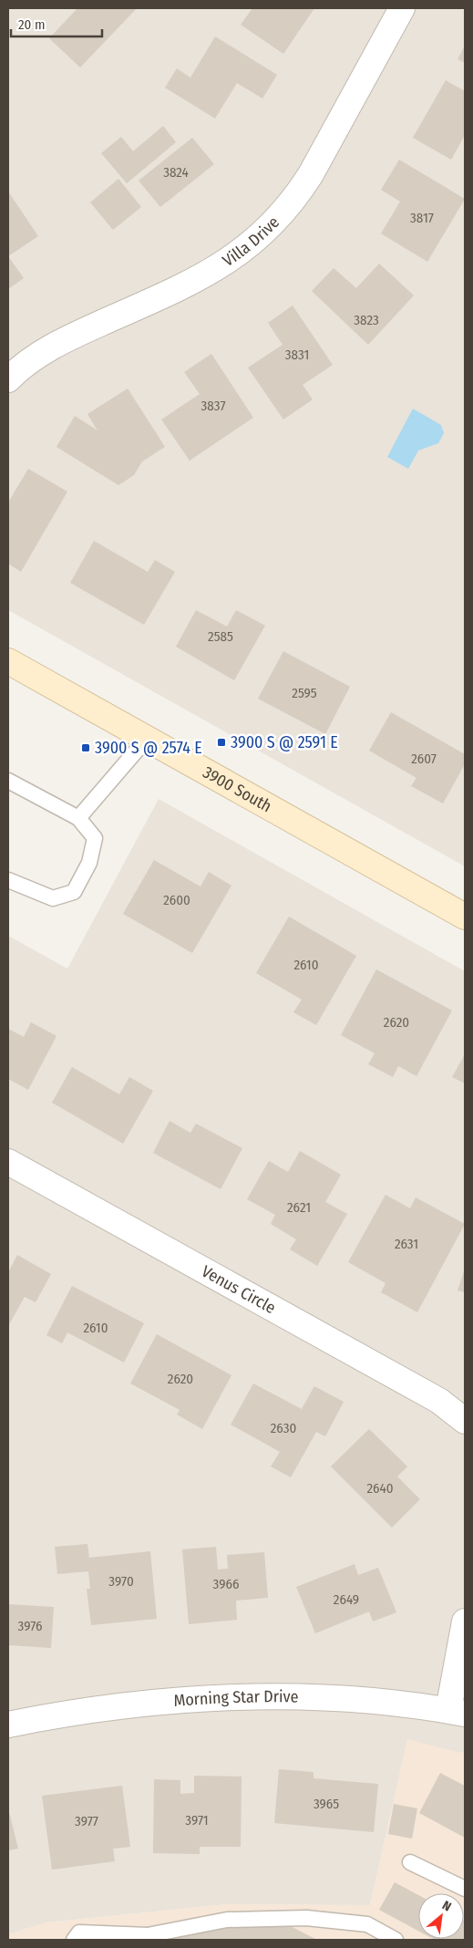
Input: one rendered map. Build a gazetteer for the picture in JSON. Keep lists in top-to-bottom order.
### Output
{
  "streets": {
    "main road": ["3900 South"],
    "street": ["Villa Drive", "Venus Circle", "Morning Star Drive"]
  },
  "places": {
    "transit": ["3900 S @ 2591 E", "3900 S @ 2574 E"]
  },
  "house_numbers": [
    "3824",
    "3817",
    "3823",
    "3831",
    "3837",
    "2585",
    "2595",
    "2607",
    "2600",
    "2610",
    "2620",
    "2621",
    "2631",
    "2610",
    "2620",
    "2630",
    "2640",
    "3970",
    "3966",
    "2649",
    "3976",
    "3965",
    "3971",
    "3977"
  ],
  "scale_bar": "20 m",
  "north": "top right"
}
